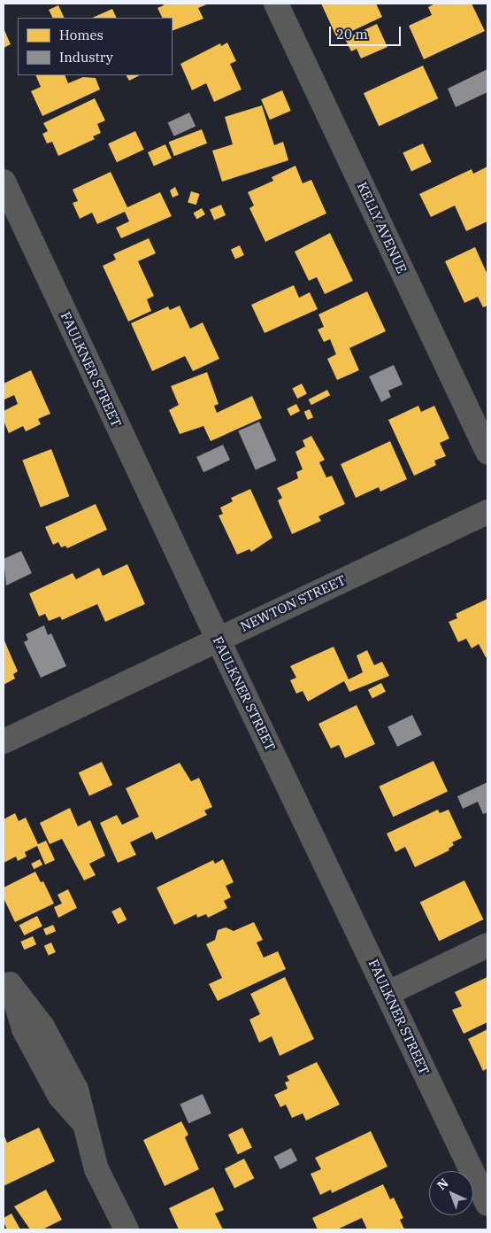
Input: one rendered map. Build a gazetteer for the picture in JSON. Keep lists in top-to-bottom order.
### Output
{
  "streets": {
    "street": ["KELLY AVENUE", "FAULKNER STREET", "NEWTON STREET"]
  },
  "crossings": [
    ["FAULKNER STREET", "NEWTON STREET"]
  ],
  "legend": ["Homes", "Industry"],
  "scale_bar": "20 m",
  "north": "top left"
}
